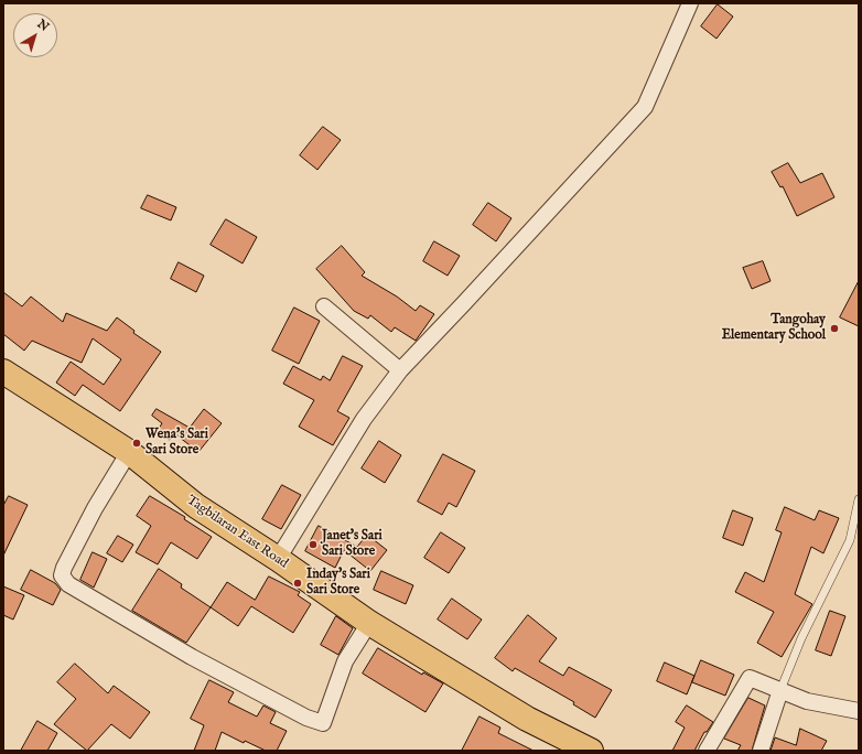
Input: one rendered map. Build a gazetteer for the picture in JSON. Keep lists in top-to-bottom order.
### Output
{
  "streets": {
    "main road": ["Tagbilaran East Road"]
  },
  "places": [
    "Tangohay Elementary School",
    "Wena's Sari Sari Store",
    "Janet's Sari Sari Store",
    "Inday's Sari Sari Store"
  ],
  "north": "top right"
}
